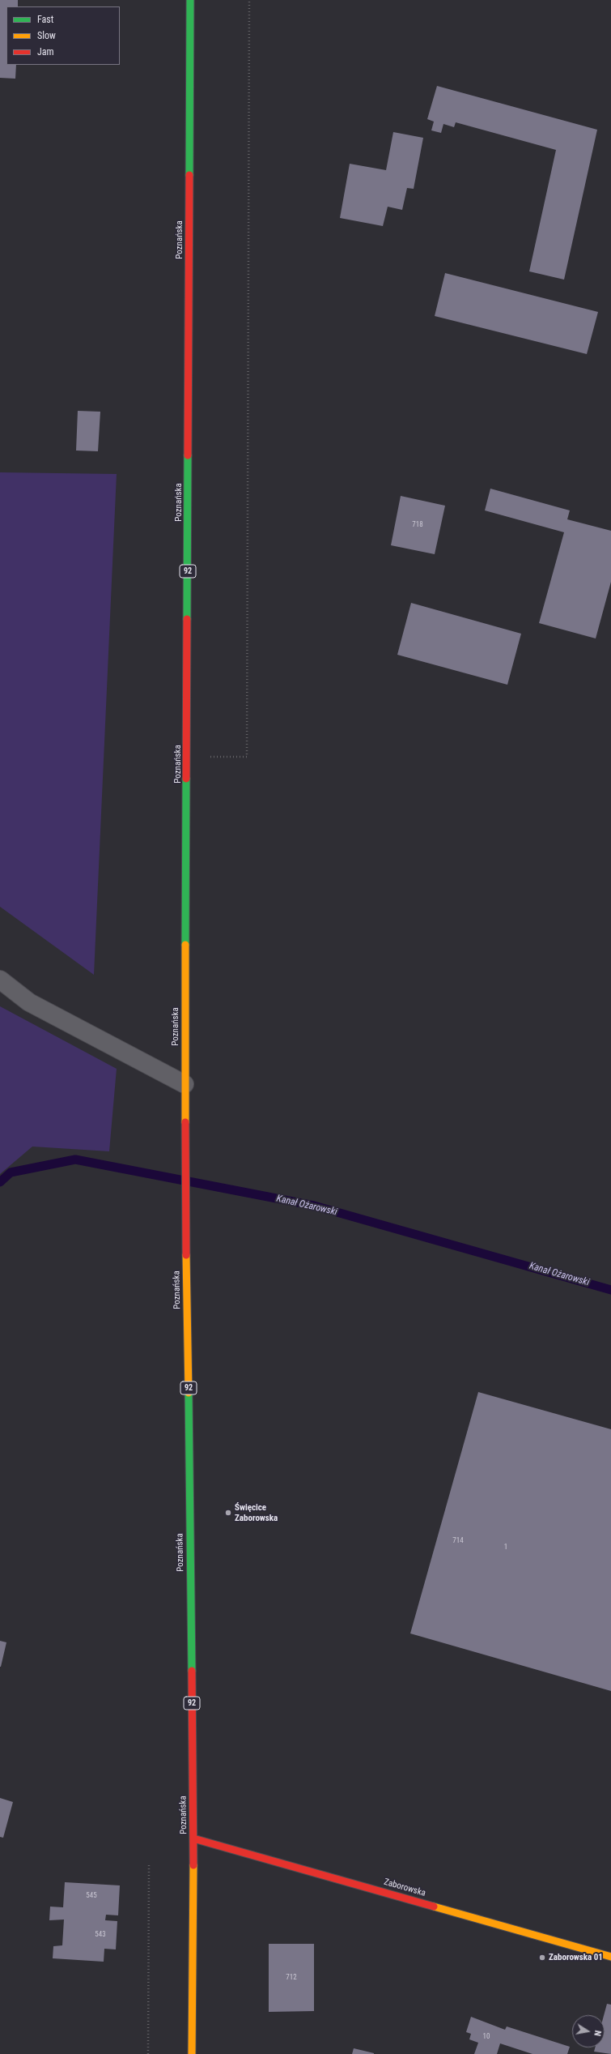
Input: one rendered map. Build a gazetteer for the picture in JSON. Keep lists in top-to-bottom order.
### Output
{
  "streets": {
    "main road": ["Poznańska", "92", "Zaborowska"]
  },
  "crossings": [
    ["Poznańska", "Zaborowska"]
  ],
  "water": ["Kanał Ożarowski"],
  "places": ["Święcice Zaborowska", "Zaborowska 01"],
  "house_numbers": [
    "718",
    "714",
    "1",
    "545",
    "543",
    "712",
    "10"
  ],
  "legend": ["Fast", "Slow", "Jam"],
  "north": "right"
}
